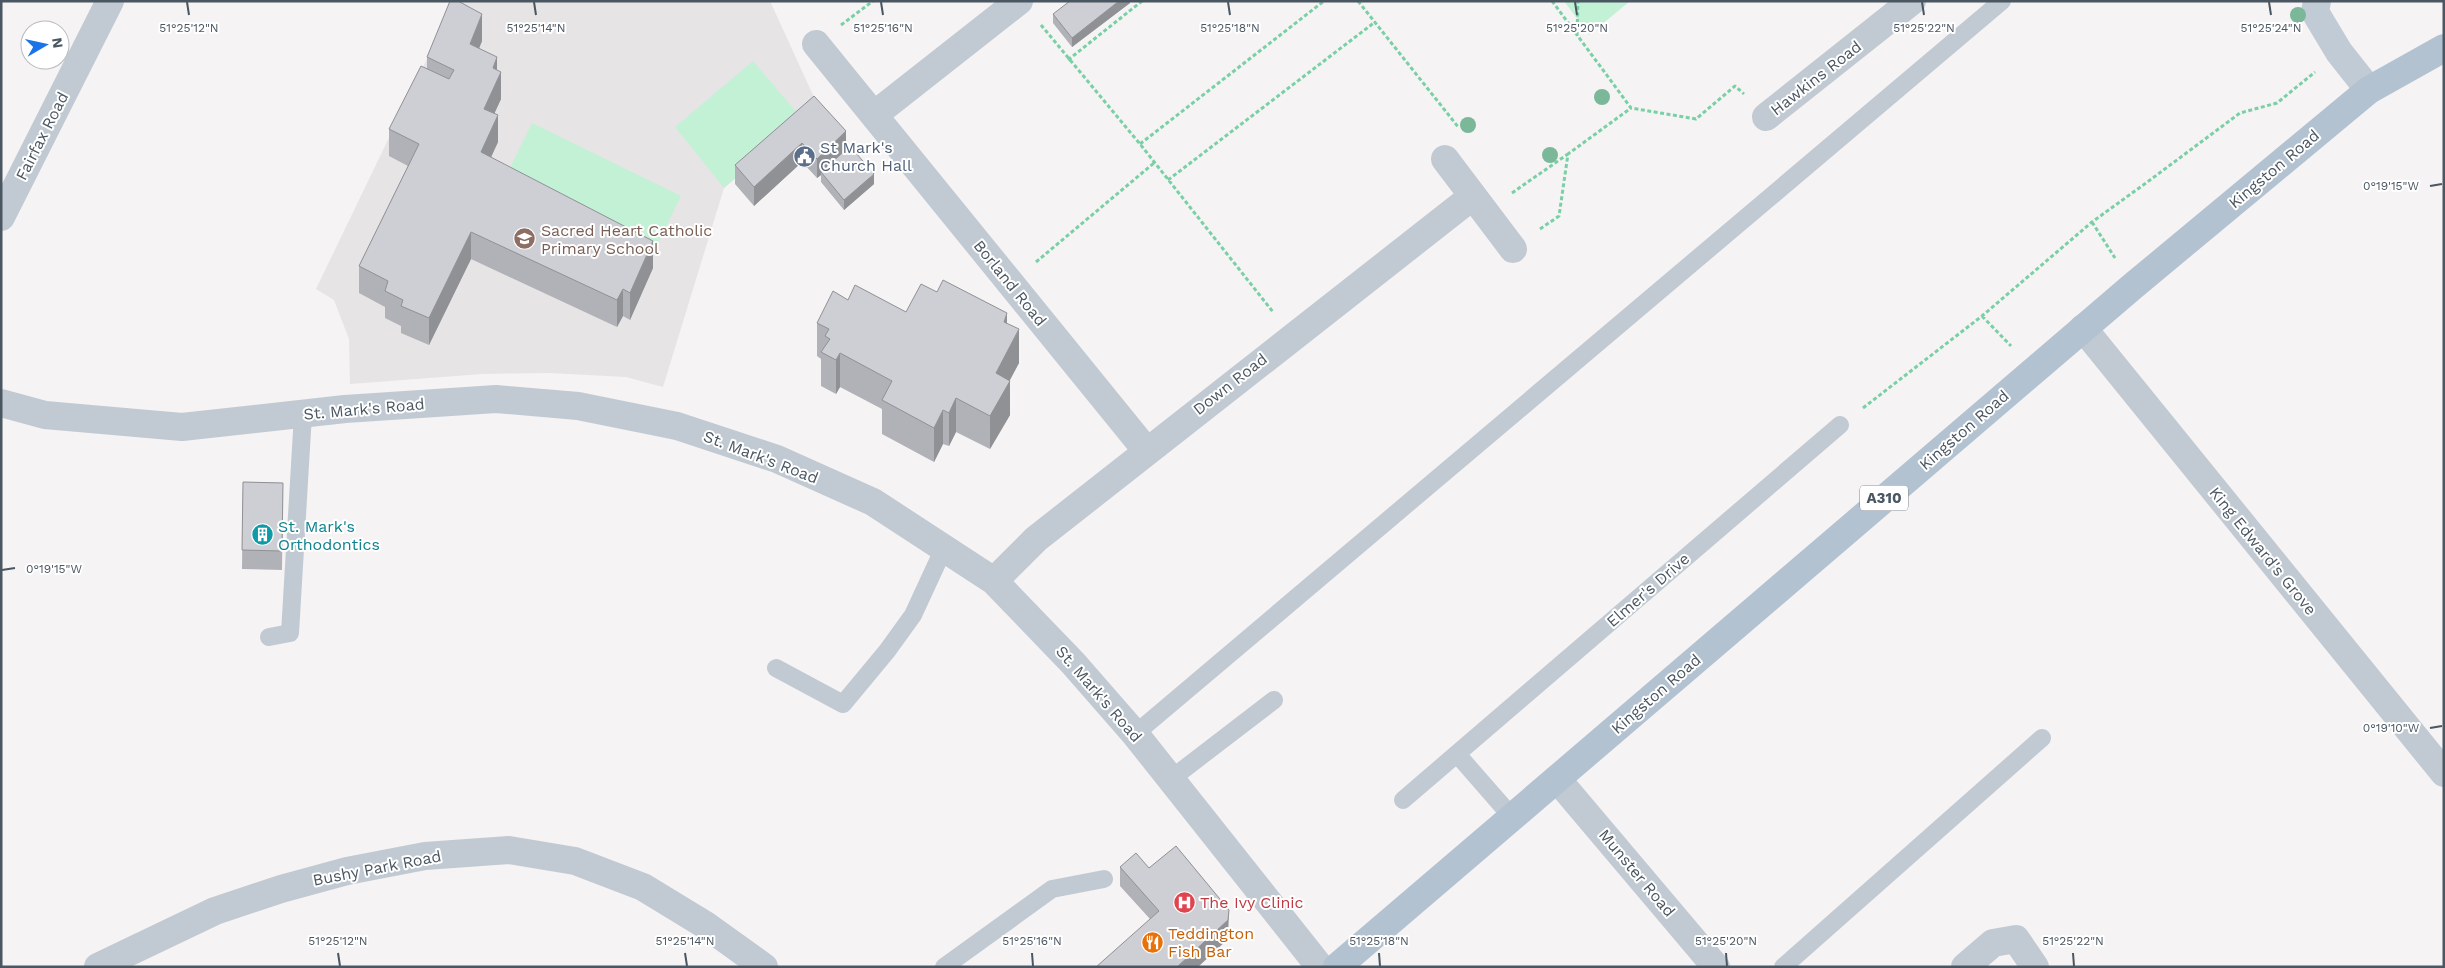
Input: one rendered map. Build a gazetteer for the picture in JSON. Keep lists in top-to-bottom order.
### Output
{
  "streets": {
    "main road": ["Kingston Road", "A310"],
    "street": [
      "Hawkins Road",
      "Fairfax Road",
      "Borland Road",
      "Down Road",
      "St. Mark's Road",
      "King Edward's Grove",
      "Bushy Park Road",
      "Munster Road"
    ],
    "lane": ["Elmer's Drive"]
  },
  "crossings": [
    ["Kingston Road", "King Edward's Grove"],
    ["Kingston Road", "Munster Road"],
    ["Borland Road", "Down Road"],
    ["Down Road", "St. Mark's Road"]
  ],
  "places": {
    "public building": ["St Mark's Church Hall"],
    "school or university": ["Sacred Heart Catholic Primary School"],
    "building": ["St. Mark's Orthodontics"],
    "hospital": ["The Ivy Clinic"],
    "restaurant": ["Teddington Fish Bar"]
  },
  "north": "right",
  "coordinates": [
    "51°25'12\"N",
    "51°25'14\"N",
    "51°25'16\"N",
    "51°25'18\"N",
    "51°25'20\"N",
    "51°25'22\"N",
    "51°25'24\"N",
    "0°19'15\"W",
    "0°19'10\"W"
  ]
}
